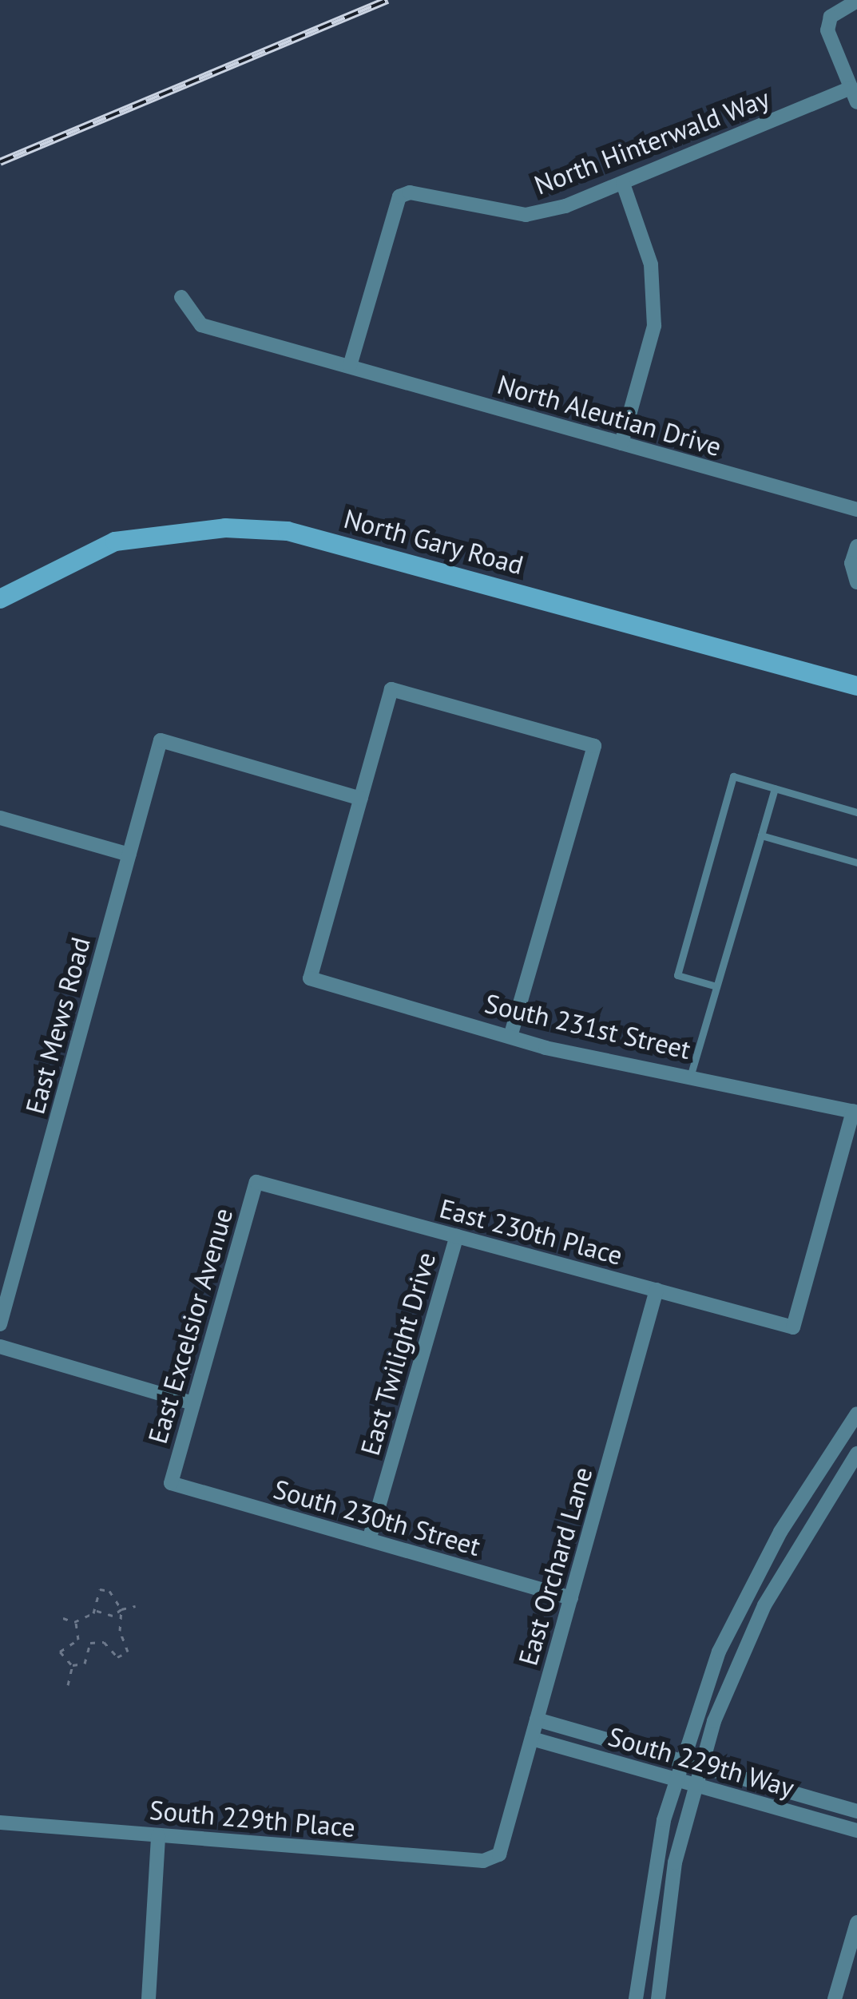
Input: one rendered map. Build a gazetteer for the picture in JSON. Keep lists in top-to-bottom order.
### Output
{
  "streets": {
    "main road": ["North Gary Road"],
    "street": [
      "North Hinterwald Way",
      "North Aleutian Drive",
      "East Mews Road",
      "South 231st Street",
      "East 230th Place",
      "East Excelsior Avenue",
      "East Twilight Drive",
      "South 230th Street",
      "East Orchard Lane",
      "South 229th Way",
      "South 229th Place"
    ]
  },
  "crossings": [
    ["North Hinterwald Way", "North Aleutian Drive"],
    ["East Mews Road", "South 231st Street"],
    ["South 231st Street", "East 230th Place"],
    ["East 230th Place", "East Excelsior Avenue"],
    ["East 230th Place", "East Twilight Drive"],
    ["East 230th Place", "East Orchard Lane"],
    ["East Excelsior Avenue", "South 230th Street"],
    ["East Twilight Drive", "South 230th Street"],
    ["South 230th Street", "East Orchard Lane"],
    ["East Orchard Lane", "South 229th Way"],
    ["East Orchard Lane", "South 229th Place"]
  ]
}
